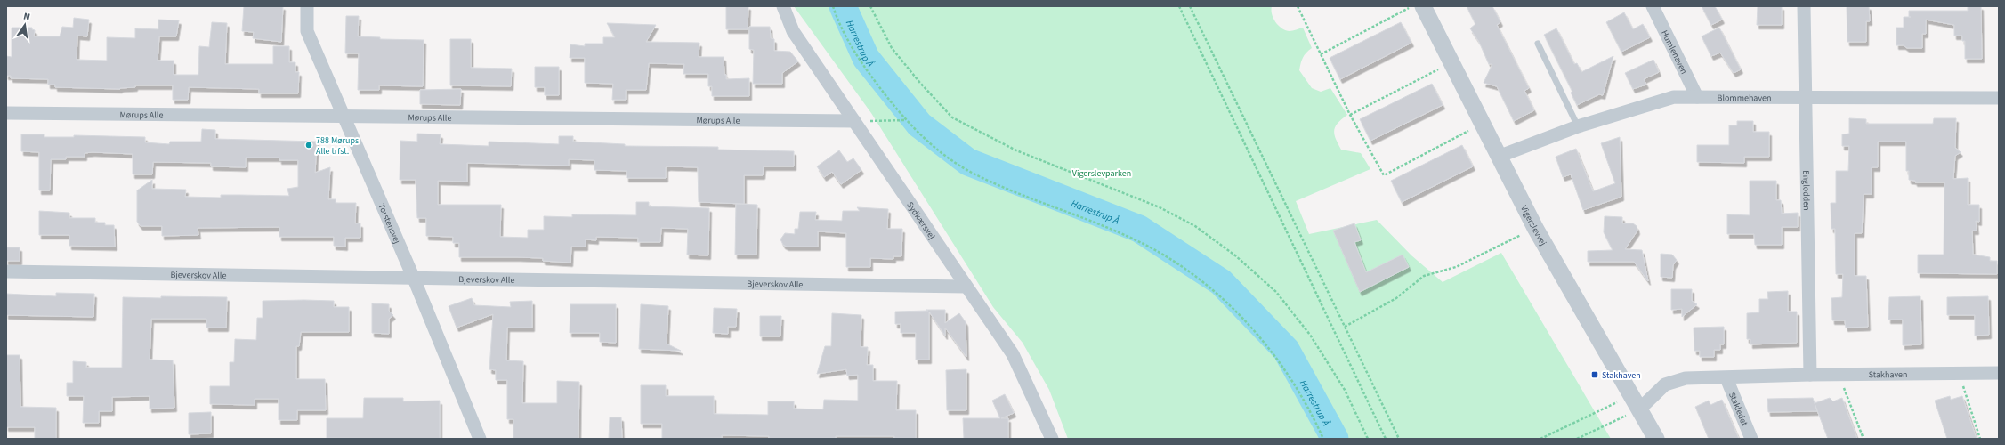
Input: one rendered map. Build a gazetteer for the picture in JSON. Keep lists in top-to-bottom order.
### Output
{
  "streets": {
    "street": [
      "Humlehaven",
      "Blommehaven",
      "Mørups Alle",
      "Englodden",
      "Sydkærsvej",
      "Torstensvej",
      "Vigerslevvej",
      "Bjeverskov Alle",
      "Stakhaven",
      "Stakledet"
    ]
  },
  "crossings": [
    ["Humlehaven", "Blommehaven"],
    ["Blommehaven", "Englodden"],
    ["Blommehaven", "Vigerslevvej"],
    ["Mørups Alle", "Sydkærsvej"],
    ["Mørups Alle", "Torstensvej"],
    ["Englodden", "Stakhaven"],
    ["Sydkærsvej", "Bjeverskov Alle"],
    ["Torstensvej", "Bjeverskov Alle"],
    ["Vigerslevvej", "Stakhaven"],
    ["Stakhaven", "Stakledet"]
  ],
  "water": ["Harrestrup Å"],
  "parks": ["Vigerslevparken"],
  "places": {
    "other": ["788 Mørups Alle trfst."],
    "transit": ["Stakhaven"]
  },
  "north": "top"
}
